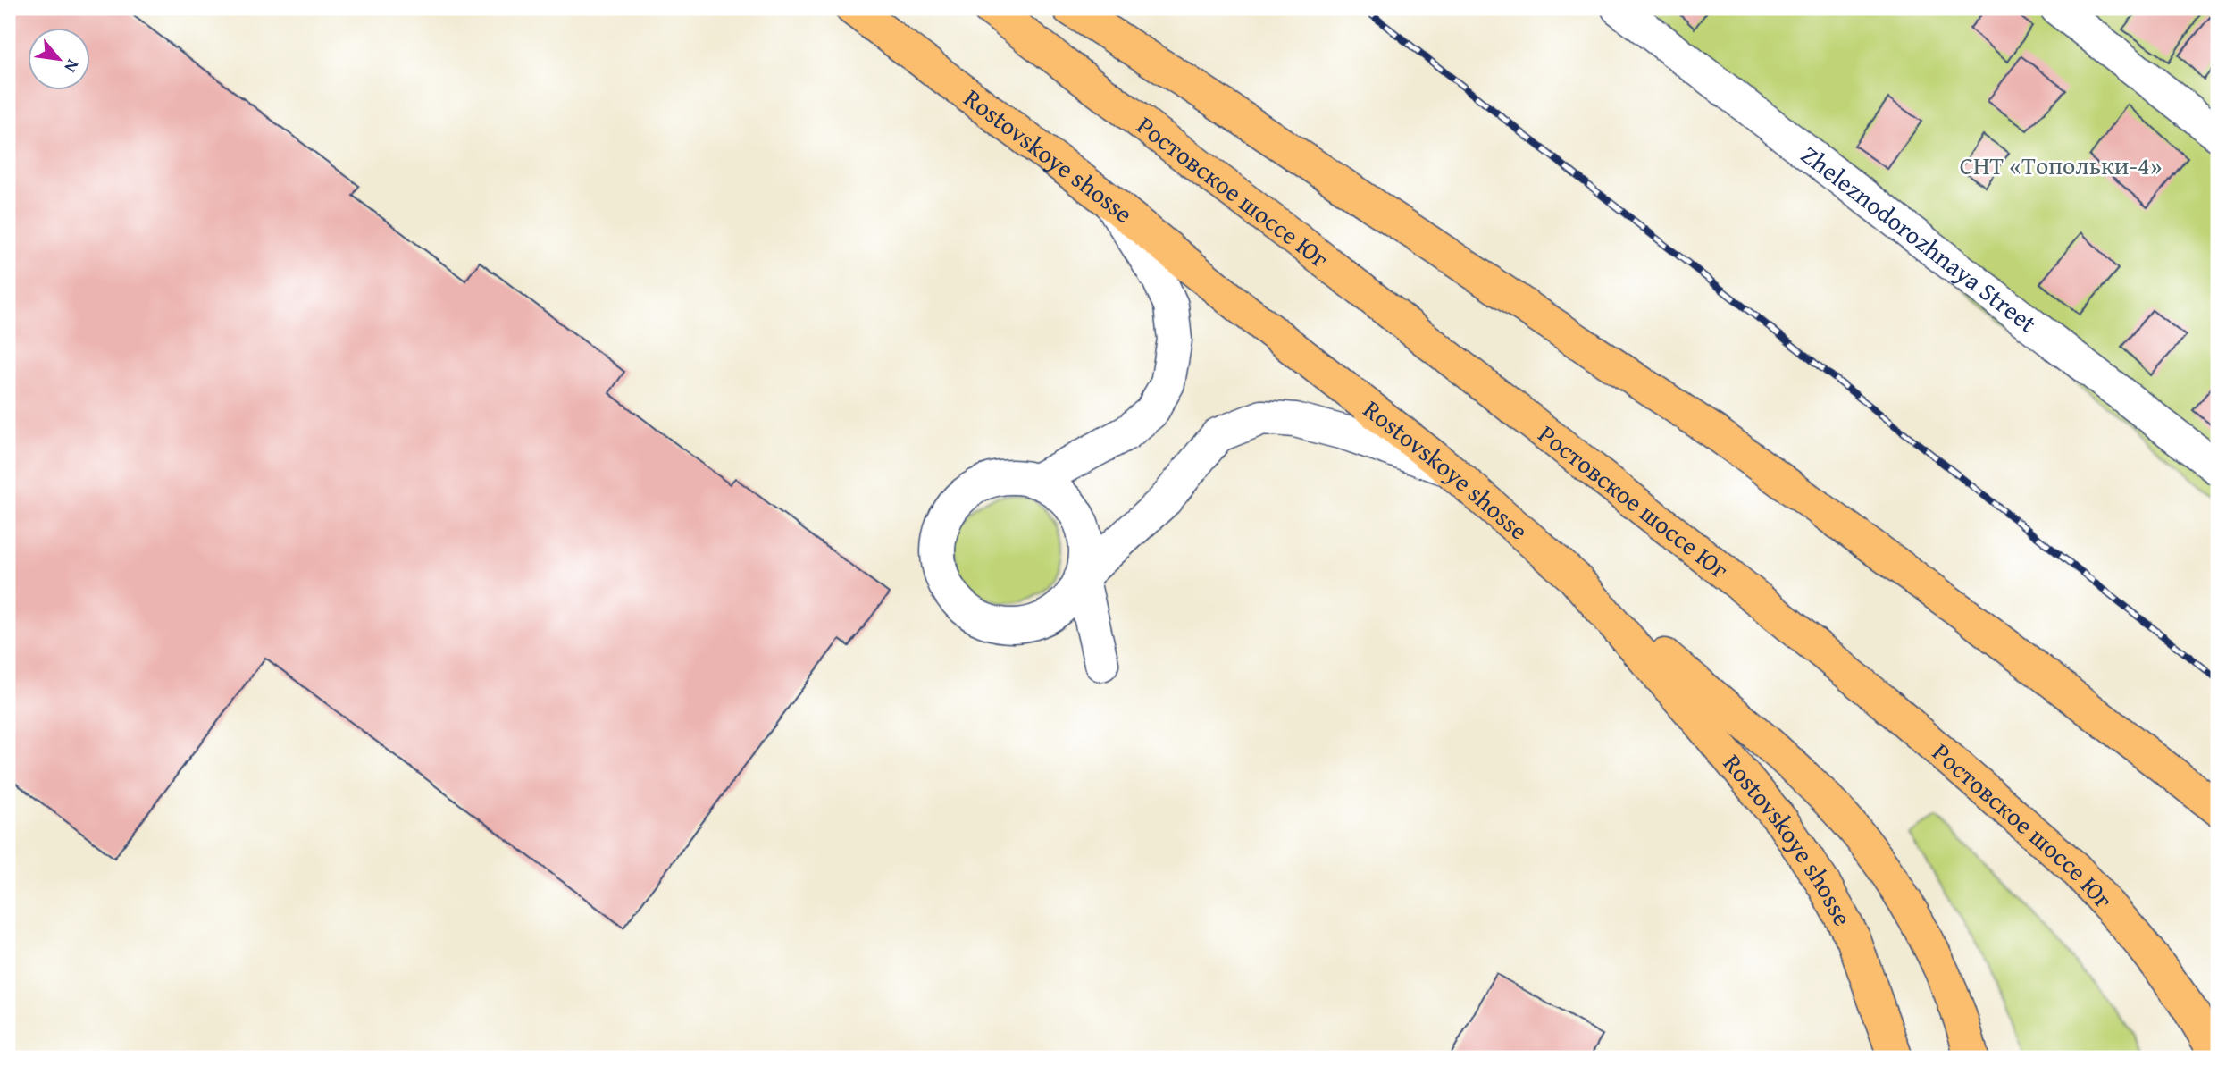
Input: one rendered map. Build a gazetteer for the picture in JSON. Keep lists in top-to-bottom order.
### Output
{
  "streets": {
    "main road": ["Rostovskoye shosse", "Ростовское шоссе Юг"],
    "street": ["Zheleznodorozhnaya Street"]
  },
  "parks": ["СНТ «Топольки-4»"],
  "north": "bottom right"
}
